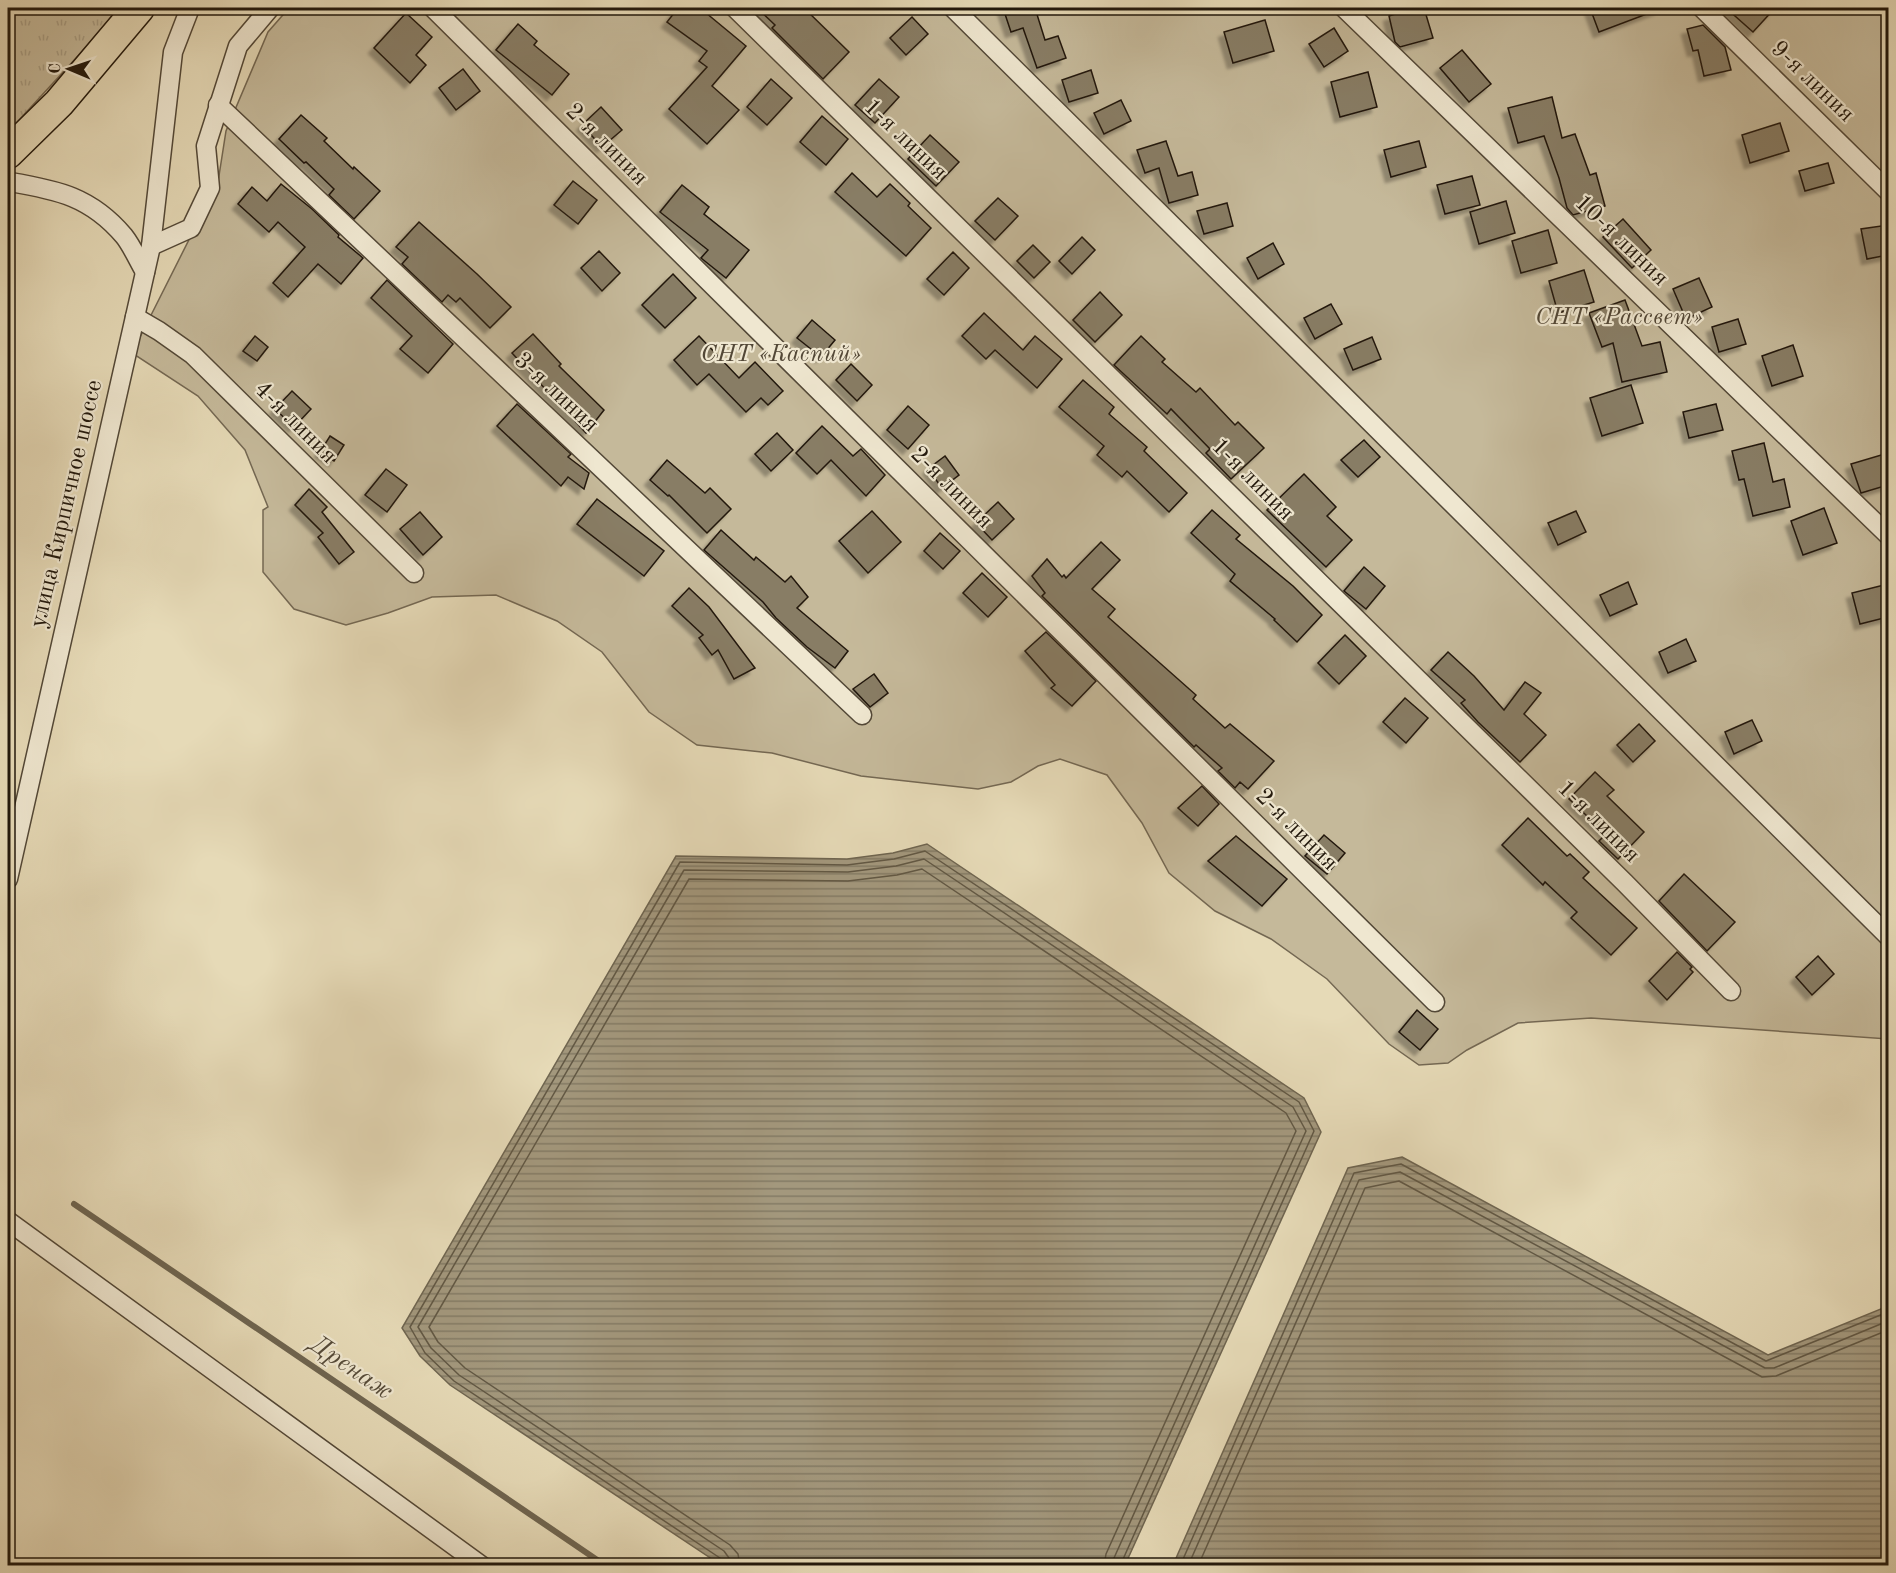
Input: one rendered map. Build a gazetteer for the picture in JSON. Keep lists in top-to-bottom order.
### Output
{
  "streets": {
    "street": [
      "9-я линия",
      "1-я линия",
      "2-я линия",
      "10-я линия",
      "3-я линия",
      "4-я линия",
      "улица Кирпичное шоссе"
    ]
  },
  "crossings": [
    ["4-я линия", "улица Кирпичное шоссе"]
  ],
  "water": ["Дренаж"],
  "parks": ["СНТ «Рассвет»", "СНТ «Каспий»"],
  "north": "left"
}
